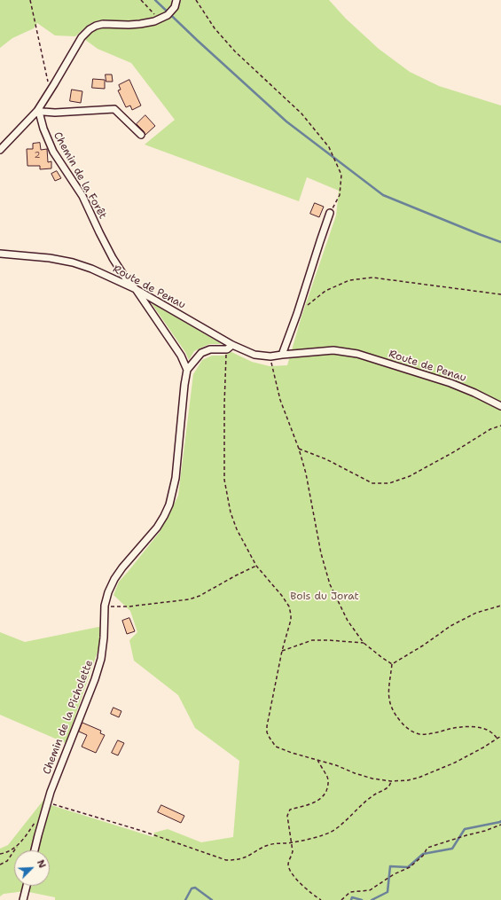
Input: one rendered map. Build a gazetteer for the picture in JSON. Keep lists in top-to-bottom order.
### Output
{
  "streets": {
    "street": ["Chemin de la Forêt", "Route de Penau", "Chemin de la Picholette"]
  },
  "crossings": [
    ["Chemin de la Forêt", "Route de Penau"]
  ],
  "parks": ["Bois du Jorat"],
  "house_numbers": ["2"],
  "north": "top right"
}
